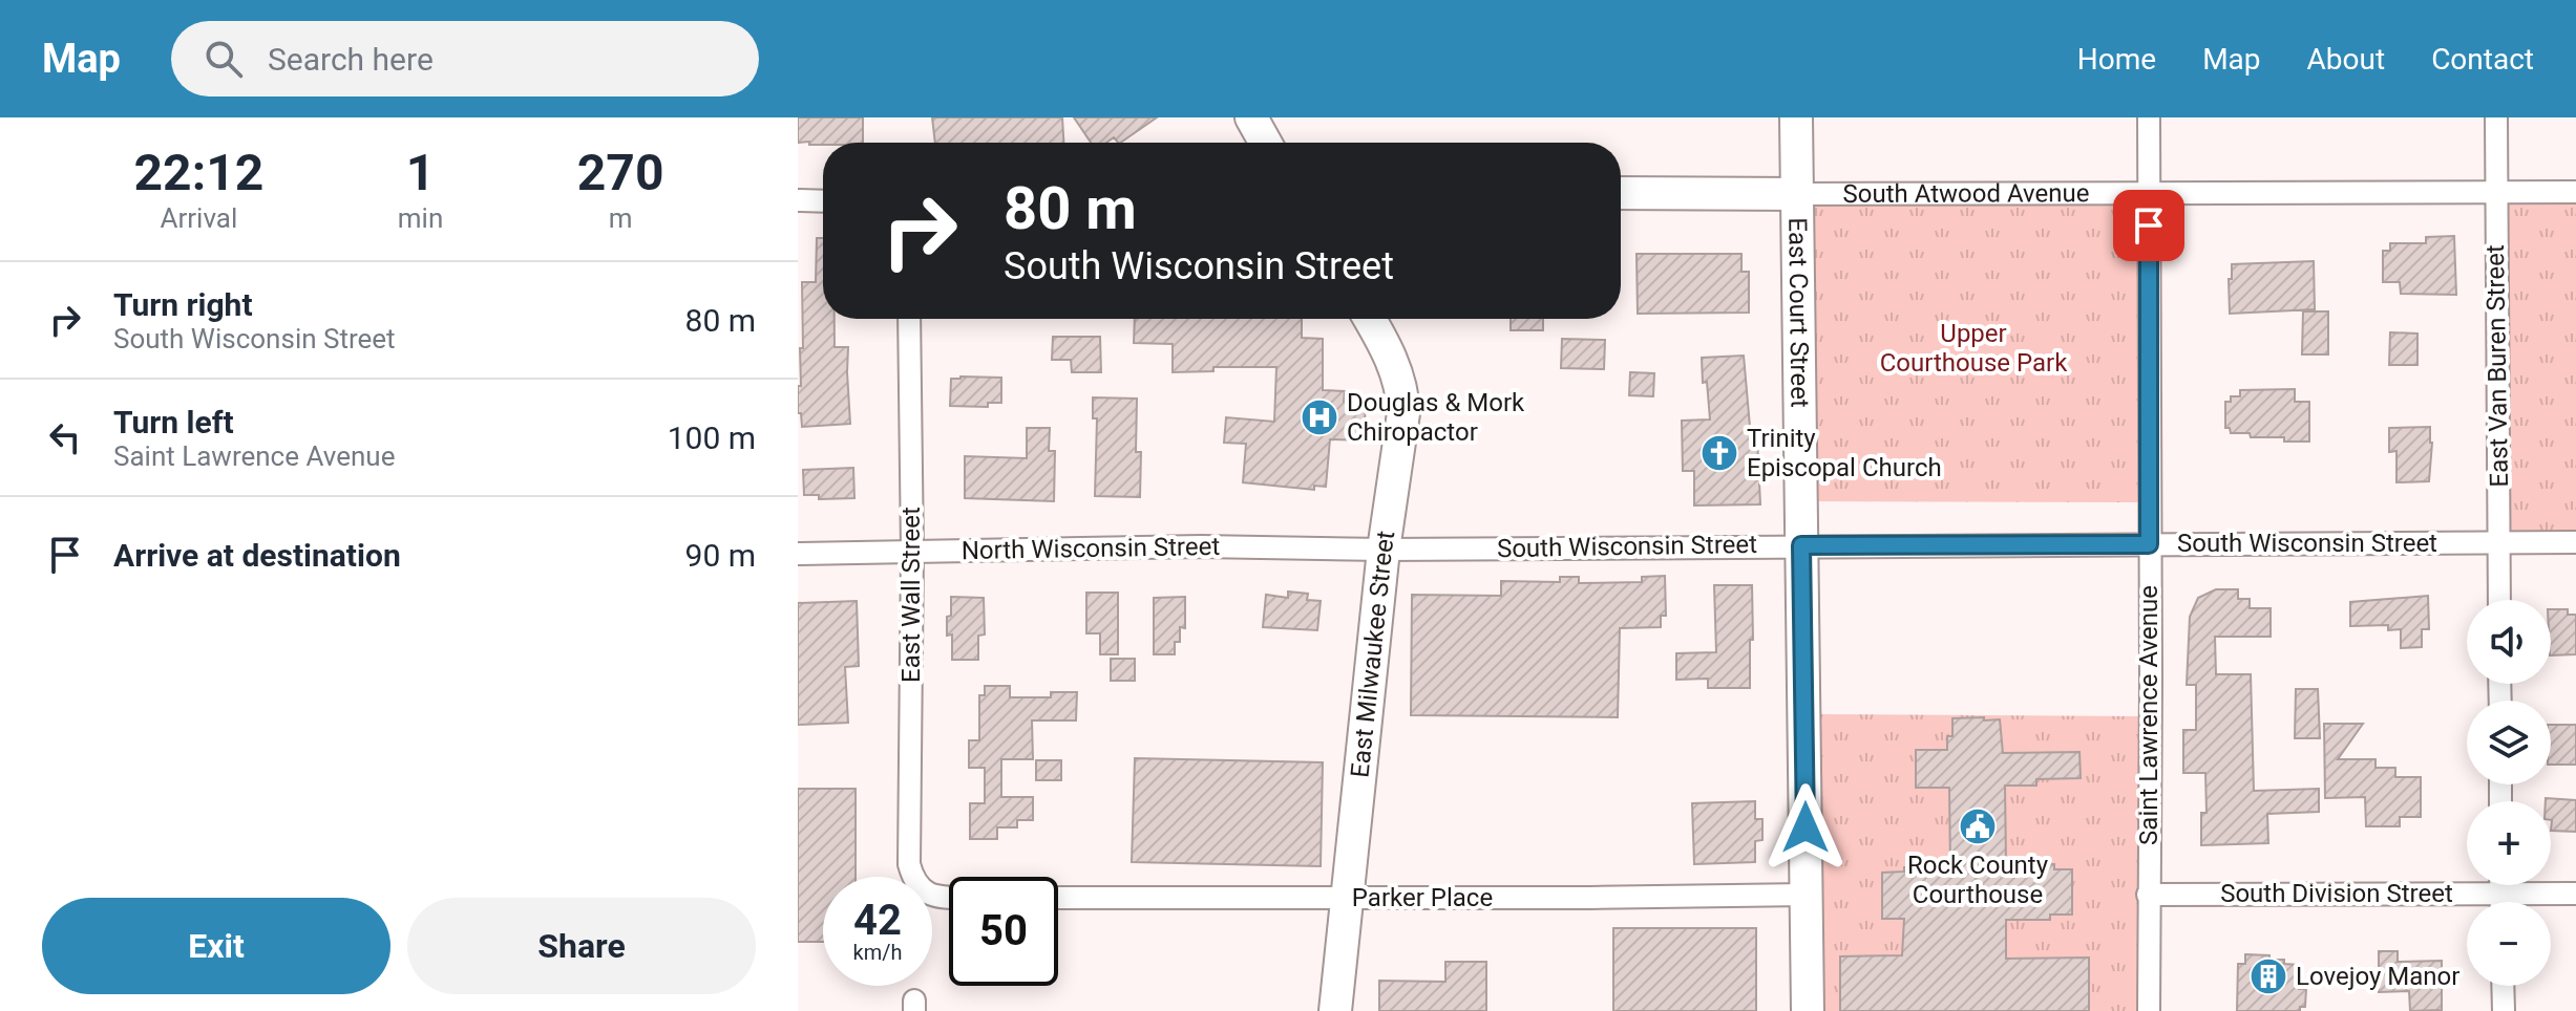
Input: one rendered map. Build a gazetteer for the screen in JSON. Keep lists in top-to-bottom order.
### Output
{
  "streets": {
    "main road": ["South Atwood Avenue", "East Court Street", "East Milwaukee Street"],
    "street": [
      "East Van Buren Street",
      "South Wisconsin Street",
      "North Wisconsin Street",
      "East Wall Street",
      "Saint Lawrence Avenue",
      "South Division Street",
      "Parker Place"
    ]
  },
  "crossings": [
    ["South Atwood Avenue", "East Court Street"],
    ["South Atwood Avenue", "East Van Buren Street"],
    ["South Atwood Avenue", "Saint Lawrence Avenue"],
    ["East Court Street", "South Wisconsin Street"],
    ["East Court Street", "Parker Place"],
    ["East Van Buren Street", "South Wisconsin Street"],
    ["South Wisconsin Street", "North Wisconsin Street"],
    ["South Wisconsin Street", "East Milwaukee Street"],
    ["South Wisconsin Street", "Saint Lawrence Avenue"],
    ["North Wisconsin Street", "East Wall Street"],
    ["North Wisconsin Street", "East Milwaukee Street"],
    ["East Milwaukee Street", "Parker Place"],
    ["Saint Lawrence Avenue", "South Division Street"]
  ],
  "parks": ["Upper Courthouse Park"],
  "places": {
    "hospital": ["Douglas & Mork Chiropactor"],
    "church": ["Trinity Episcopal Church"],
    "public building": ["Rock County Courthouse"],
    "building": ["Lovejoy Manor"]
  },
  "page": {
    "header": "Map",
    "search": "Search here",
    "nav": [
      "Home",
      "Map",
      "About",
      "Contact"
    ],
    "eta": [
      "22:12",
      "Arrival",
      "1",
      "min",
      "270",
      "m"
    ],
    "turn": ["80 m", "South Wisconsin Street"],
    "list": [
      {
        "name": "Turn right",
        "note": "South Wisconsin Street",
        "value": "80 m"
      },
      {
        "name": "Turn left",
        "note": "Saint Lawrence Avenue",
        "value": "100 m"
      },
      {
        "name": "Arrive at destination",
        "value": "90 m"
      }
    ],
    "map_buttons": ["+", "−"],
    "speed": "42 km/h",
    "limit": "50",
    "buttons": ["Exit", "Share"]
  }
}
